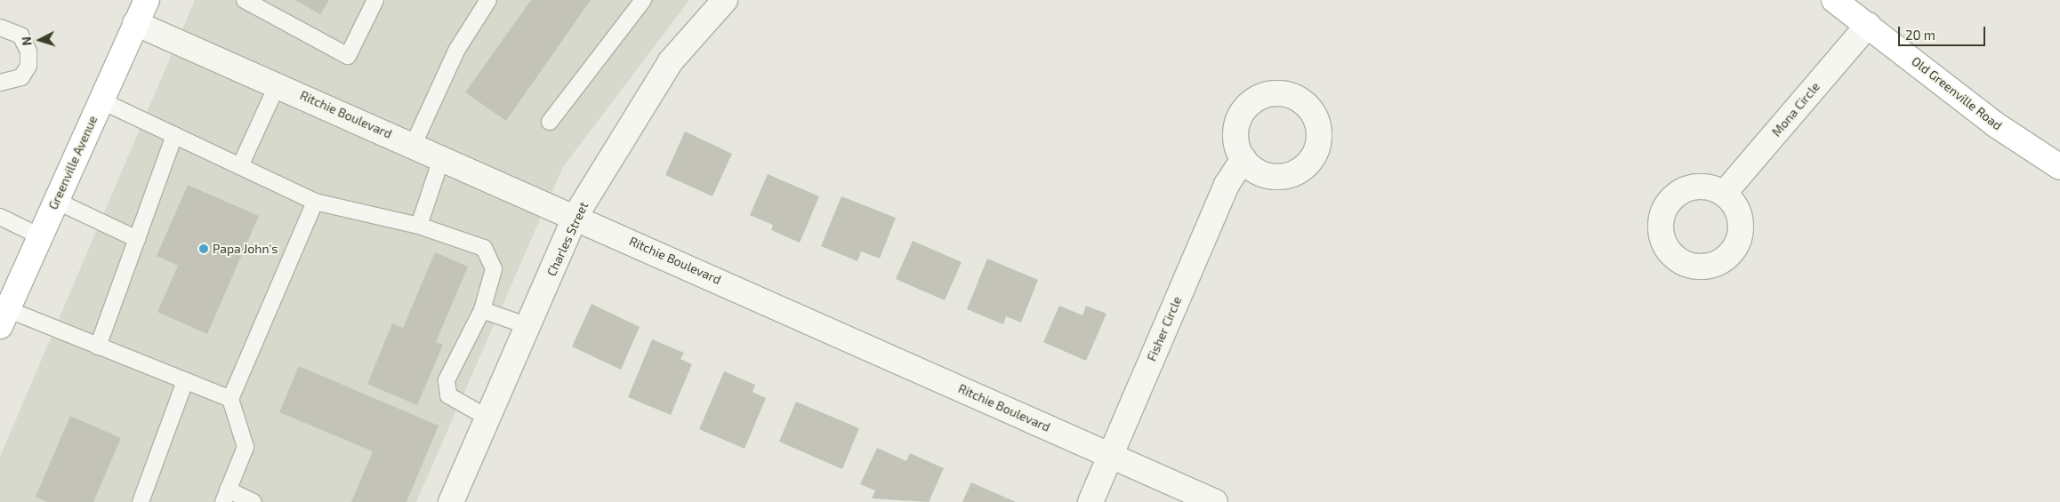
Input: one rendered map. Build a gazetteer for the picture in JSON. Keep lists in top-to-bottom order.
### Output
{
  "streets": {
    "main road": ["Old Greenville Road", "Greenville Avenue"],
    "street": [
      "Mona Circle",
      "Ritchie Boulevard",
      "Charles Street",
      "Fisher Circle"
    ]
  },
  "crossings": [
    ["Old Greenville Road", "Mona Circle"],
    ["Ritchie Boulevard", "Greenville Avenue"],
    ["Ritchie Boulevard", "Charles Street"],
    ["Ritchie Boulevard", "Fisher Circle"]
  ],
  "places": ["Papa John's"],
  "scale_bar": "20 m",
  "north": "left"
}
